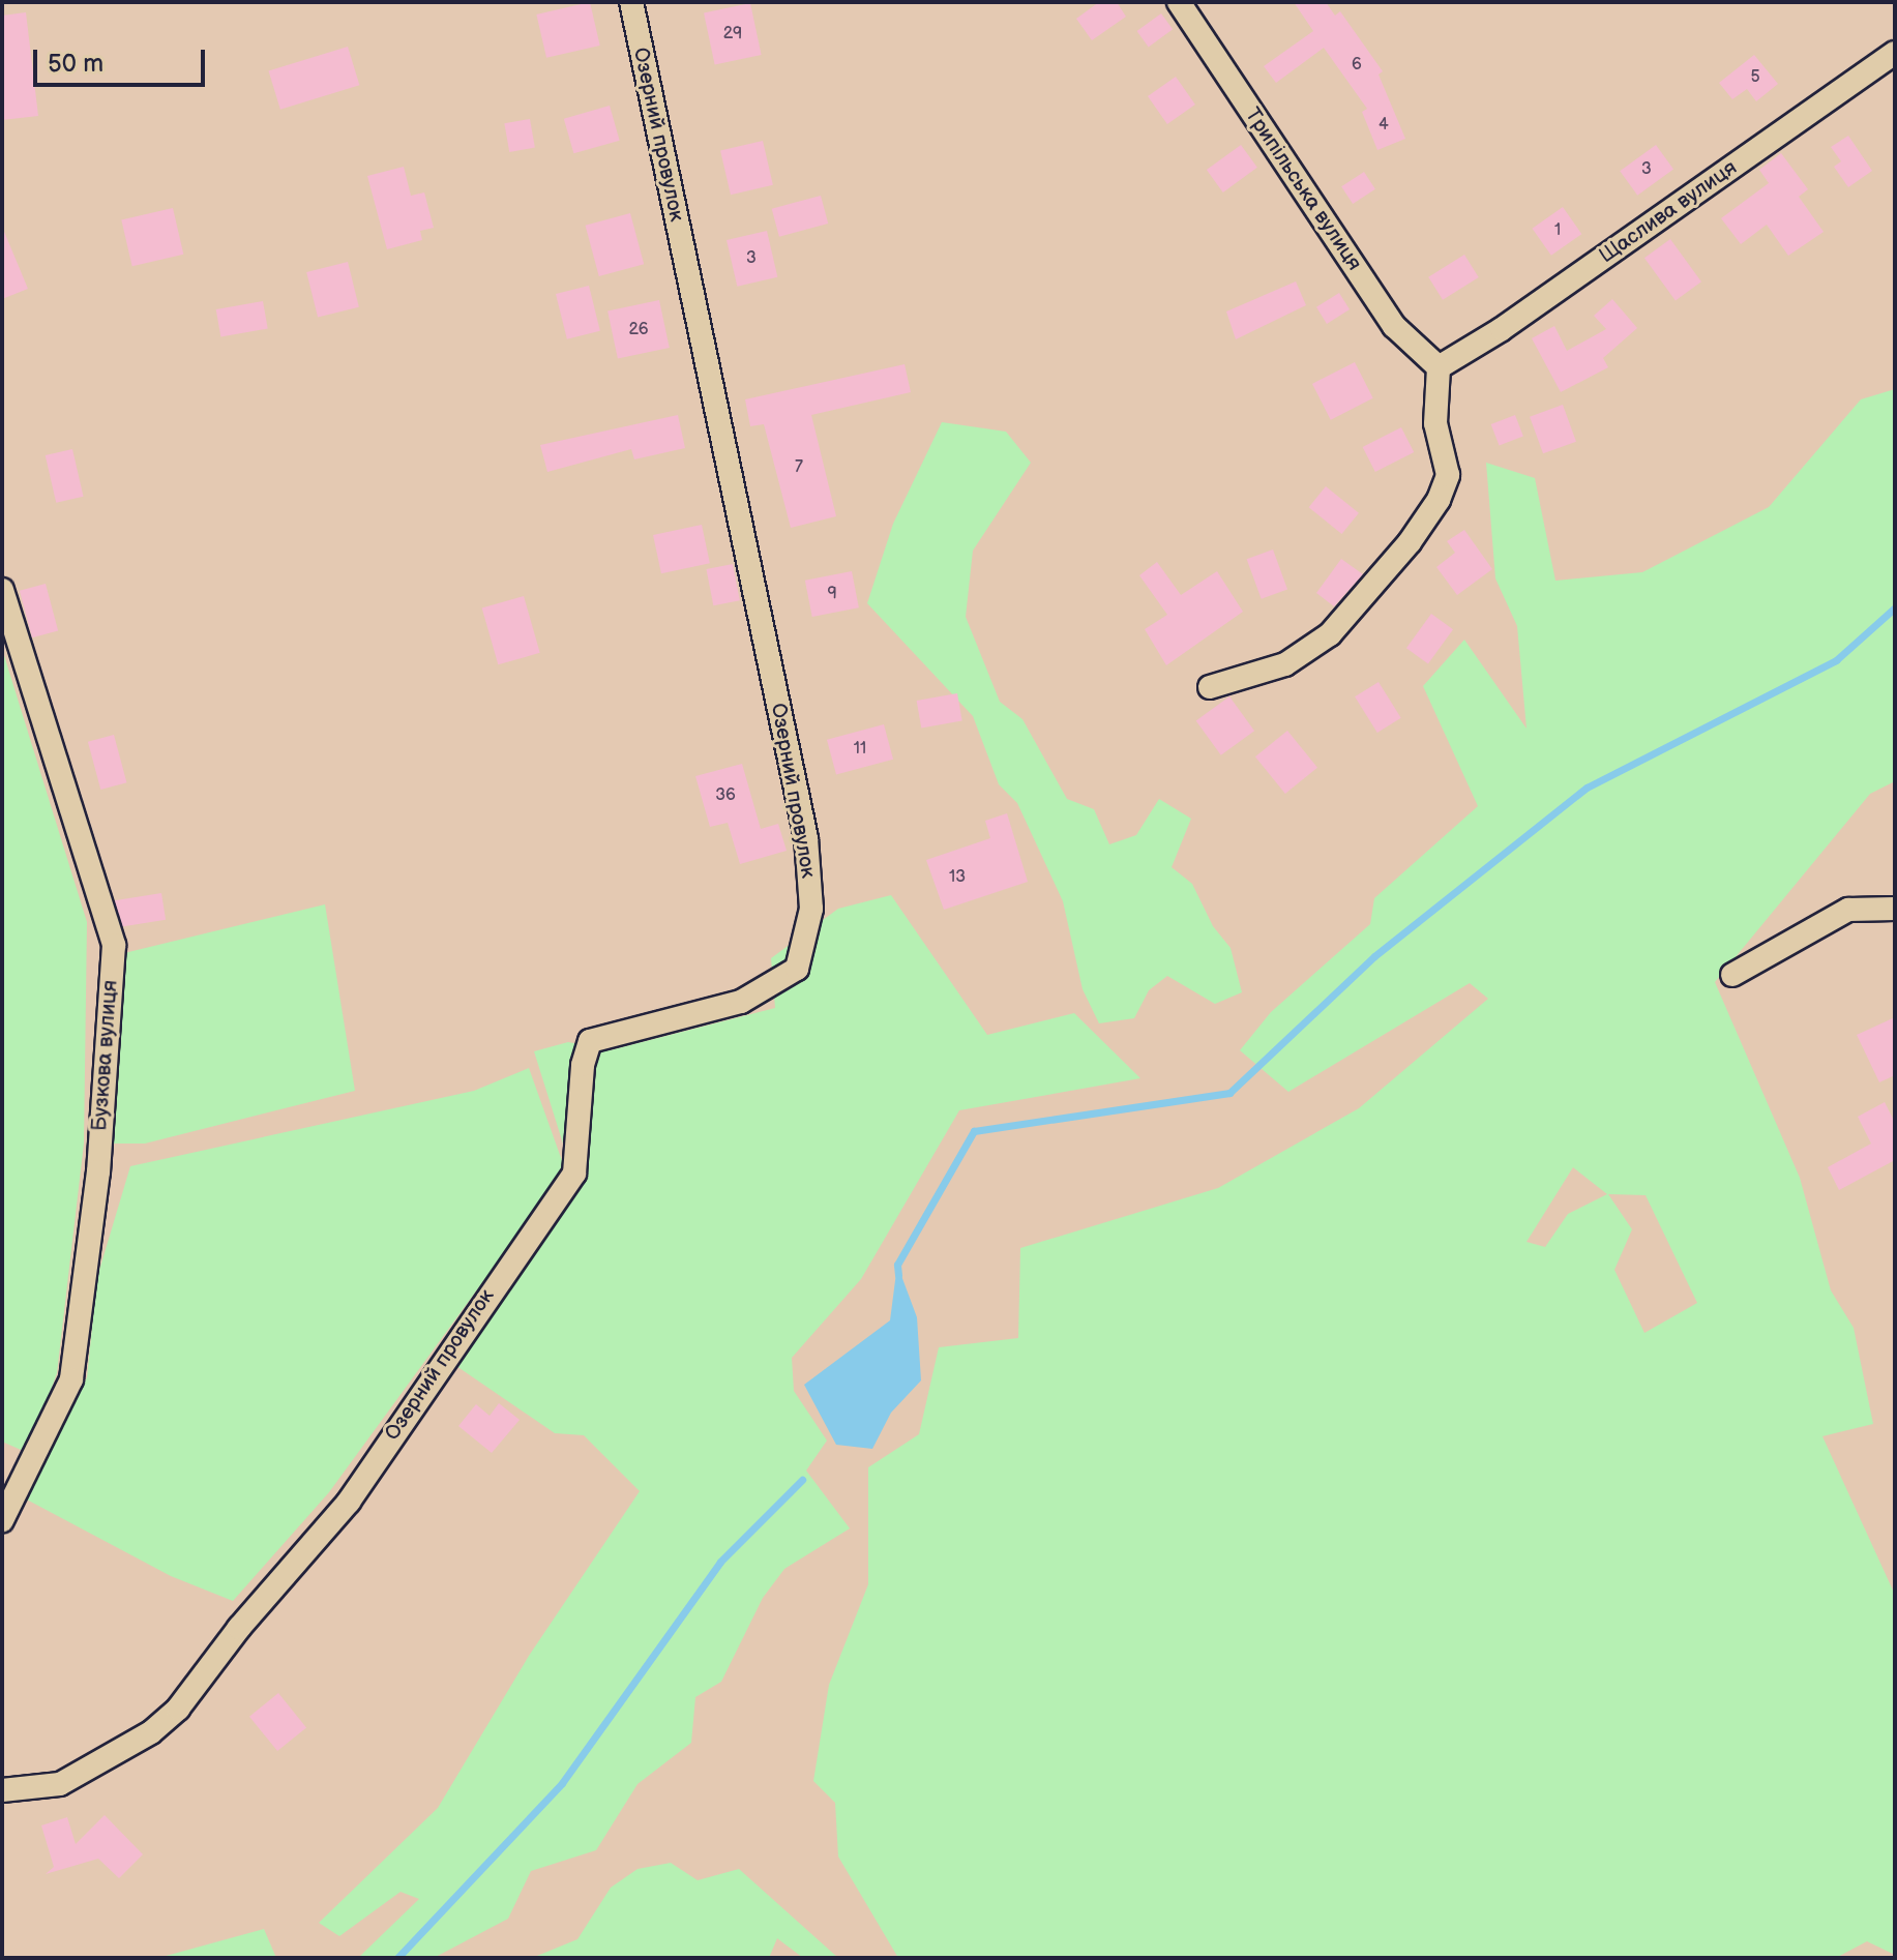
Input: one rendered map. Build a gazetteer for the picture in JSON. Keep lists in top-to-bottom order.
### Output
{
  "streets": {
    "street": [
      "Озерний провулок",
      "Трипільська вулиця",
      "Щаслива вулиця",
      "Бузкова вулиця"
    ]
  },
  "crossings": [
    ["Трипільська вулиця", "Щаслива вулиця"]
  ],
  "house_numbers": [
    "29",
    "6",
    "5",
    "4",
    "3",
    "1",
    "3",
    "26",
    "7",
    "9",
    "11",
    "36",
    "13"
  ],
  "scale_bar": "50 m"
}
